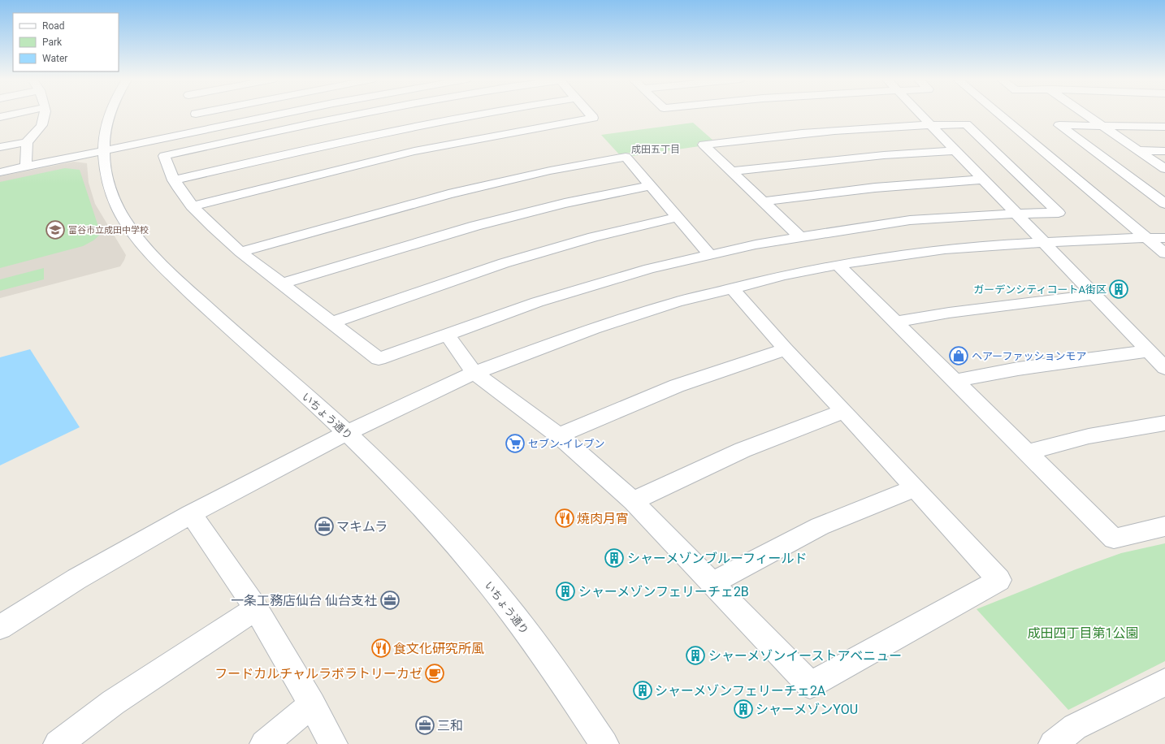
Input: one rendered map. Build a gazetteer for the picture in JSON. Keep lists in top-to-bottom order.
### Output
{
  "streets": {
    "street": ["いちょう通り"]
  },
  "districts": ["成田五丁目"],
  "parks": ["成田四丁目第1公園"],
  "places": {
    "school or university": ["富谷市立成田中学校"],
    "building": [
      "ガーデンシティコートA街区",
      "シャーメゾンブルーフィールド",
      "シャーメゾンフェリーチェ2B",
      "シャーメゾンイーストアベニュー",
      "シャーメゾンフェリーチェ2A",
      "シャーメゾンYOU"
    ],
    "shop": ["ヘアーファッションモア"],
    "supermarket": ["セブン-イレブン"],
    "restaurant": ["焼肉月宵", "食文化研究所風"],
    "office": ["マキムラ", "一条工務店仙台 仙台支社", "三和"],
    "cafe": ["フードカルチャルラボラトリーカゼ"]
  },
  "legend": ["Road", "Park", "Water"]
}
